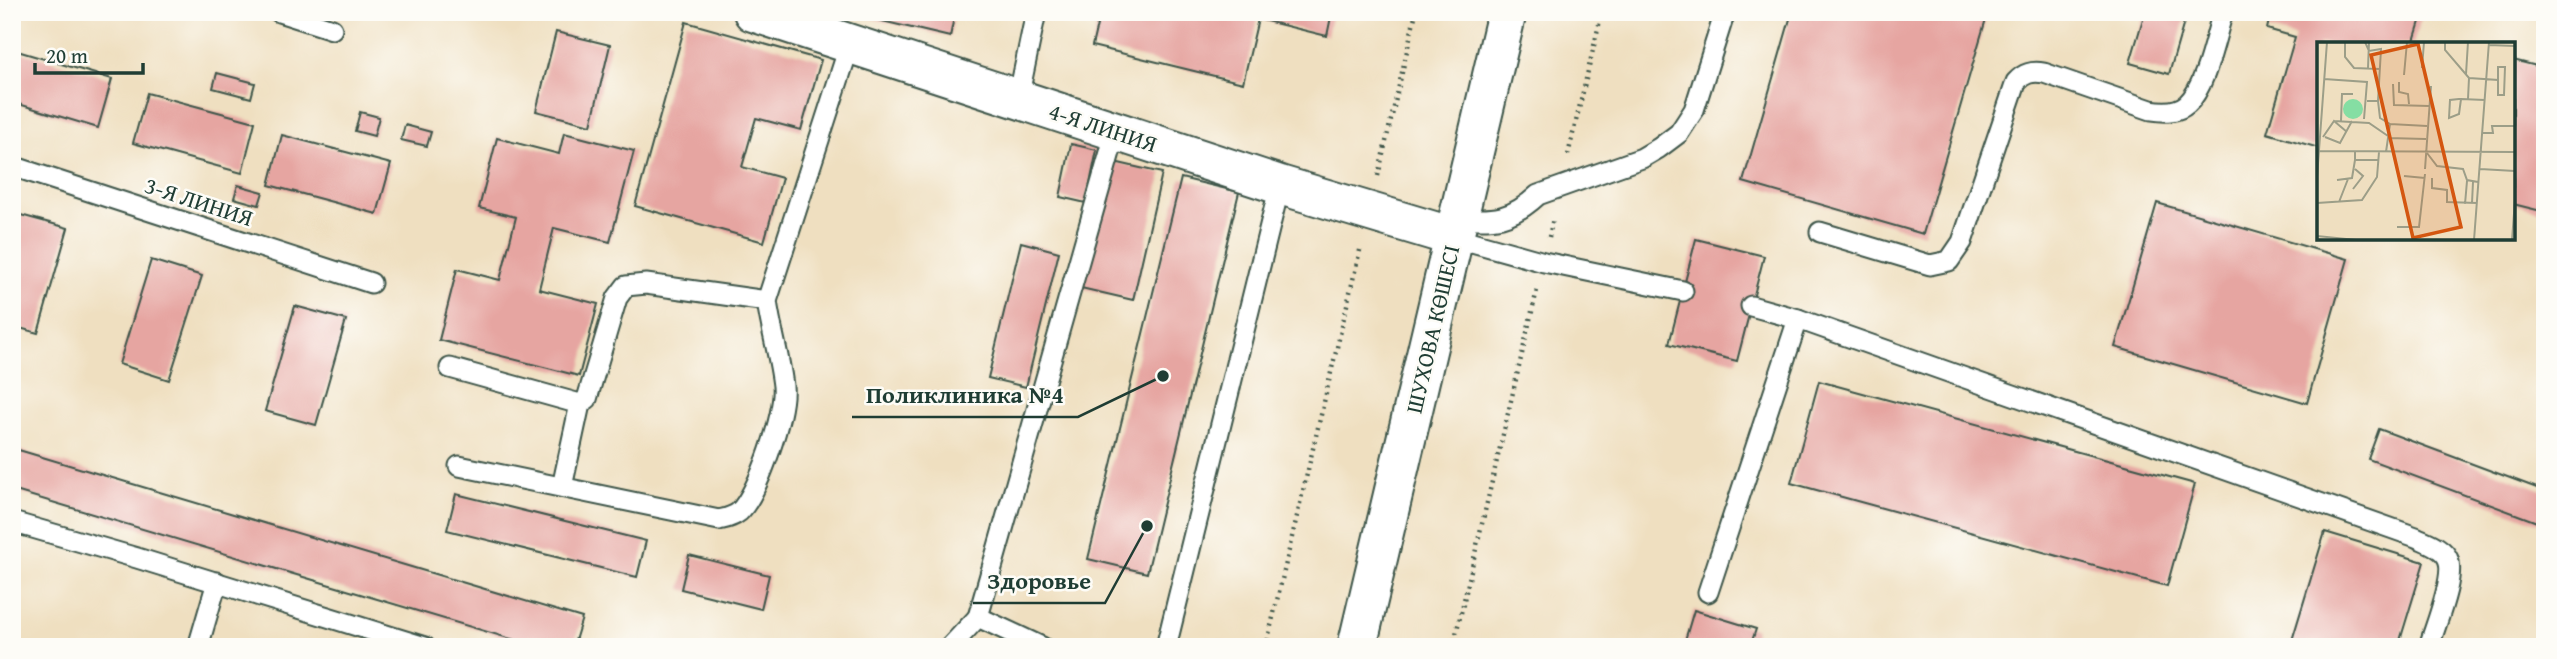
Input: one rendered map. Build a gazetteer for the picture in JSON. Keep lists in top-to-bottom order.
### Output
{
  "streets": {
    "street": ["4-Я ЛИНИЯ", "ШУХОВА КӨШЕСІ"],
    "lane": ["3-Я ЛИНИЯ"]
  },
  "crossings": [
    ["4-Я ЛИНИЯ", "ШУХОВА КӨШЕСІ"]
  ],
  "places": ["Поликлиника №4", "Здоровье"],
  "scale_bar": "20 m"
}
